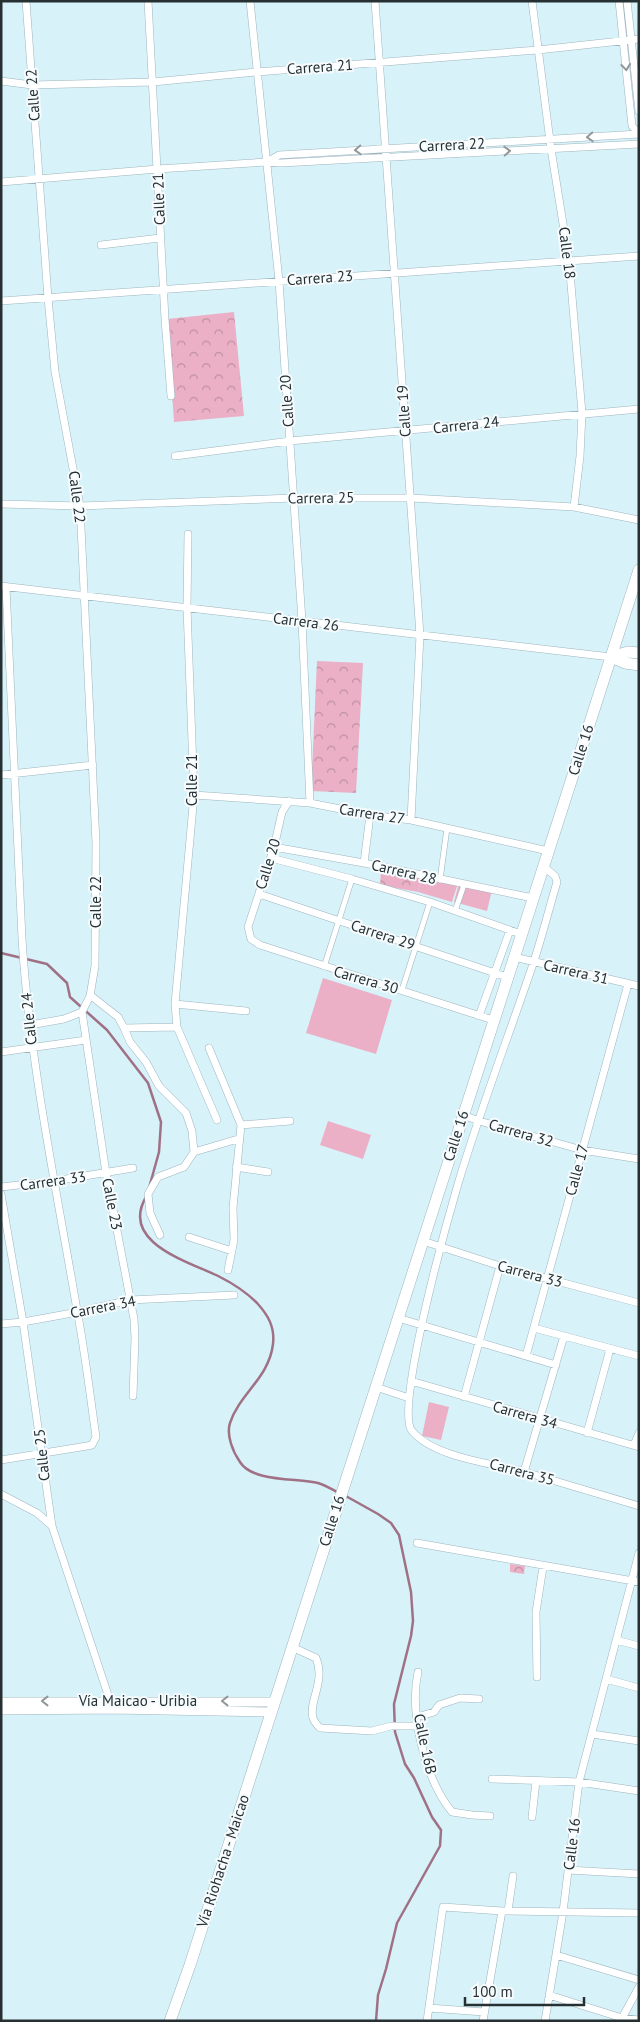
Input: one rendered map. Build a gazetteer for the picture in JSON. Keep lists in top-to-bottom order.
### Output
{
  "streets": {
    "highway": ["Calle 16", "Vía Riohacha - Maicao"],
    "street": [
      "Carrera 21",
      "Calle 22",
      "Carrera 22",
      "Calle 21",
      "Calle 18",
      "Carrera 23",
      "Calle 20",
      "Calle 19",
      "Carrera 24",
      "Carrera 25",
      "Carrera 26",
      "Carrera 27",
      "Carrera 28",
      "Carrera 29",
      "Carrera 31",
      "Carrera 30",
      "Calle 24",
      "Carrera 32",
      "Calle 17",
      "Carrera 33",
      "Calle 23",
      "Carrera 34",
      "Calle 25",
      "Carrera 35",
      "Vía Maicao - Uribia",
      "Calle 16B"
    ]
  },
  "crossings": [
    ["Carrera 21", "Calle 22"],
    ["Carrera 21", "Calle 21"],
    ["Carrera 21", "Calle 18"],
    ["Carrera 21", "Calle 20"],
    ["Carrera 21", "Calle 19"],
    ["Calle 22", "Carrera 22"],
    ["Calle 22", "Carrera 23"],
    ["Calle 22", "Carrera 25"],
    ["Calle 22", "Carrera 26"],
    ["Calle 22", "Calle 23"],
    ["Carrera 22", "Calle 21"],
    ["Carrera 22", "Calle 18"],
    ["Carrera 22", "Calle 20"],
    ["Carrera 22", "Calle 19"],
    ["Calle 21", "Carrera 23"],
    ["Calle 21", "Carrera 26"],
    ["Calle 21", "Carrera 27"],
    ["Calle 18", "Carrera 23"],
    ["Calle 18", "Carrera 24"],
    ["Calle 18", "Carrera 25"],
    ["Carrera 23", "Calle 20"],
    ["Carrera 23", "Calle 19"],
    ["Calle 20", "Carrera 24"],
    ["Calle 20", "Carrera 25"],
    ["Calle 20", "Carrera 26"],
    ["Calle 20", "Carrera 27"],
    ["Calle 20", "Carrera 28"],
    ["Calle 20", "Carrera 29"],
    ["Calle 20", "Carrera 30"],
    ["Calle 19", "Carrera 24"],
    ["Calle 19", "Carrera 25"],
    ["Calle 19", "Carrera 26"],
    ["Calle 19", "Carrera 27"],
    ["Carrera 26", "Calle 16"],
    ["Carrera 26", "Calle 24"],
    ["Calle 16", "Carrera 27"],
    ["Calle 16", "Carrera 28"],
    ["Calle 16", "Carrera 29"],
    ["Calle 16", "Carrera 31"],
    ["Calle 16", "Carrera 30"],
    ["Calle 16", "Carrera 32"],
    ["Calle 16", "Carrera 33"],
    ["Calle 16", "Vía Maicao - Uribia"],
    ["Calle 16", "Vía Riohacha - Maicao"],
    ["Carrera 31", "Calle 17"],
    ["Calle 24", "Carrera 33"],
    ["Calle 24", "Carrera 34"],
    ["Calle 24", "Calle 25"],
    ["Carrera 32", "Calle 17"],
    ["Calle 17", "Carrera 33"],
    ["Carrera 33", "Calle 23"],
    ["Calle 23", "Carrera 34"],
    ["Carrera 34", "Calle 25"],
    ["Calle 25", "Vía Maicao - Uribia"],
    ["Vía Maicao - Uribia", "Vía Riohacha - Maicao"]
  ],
  "scale_bar": "100 m"
}
